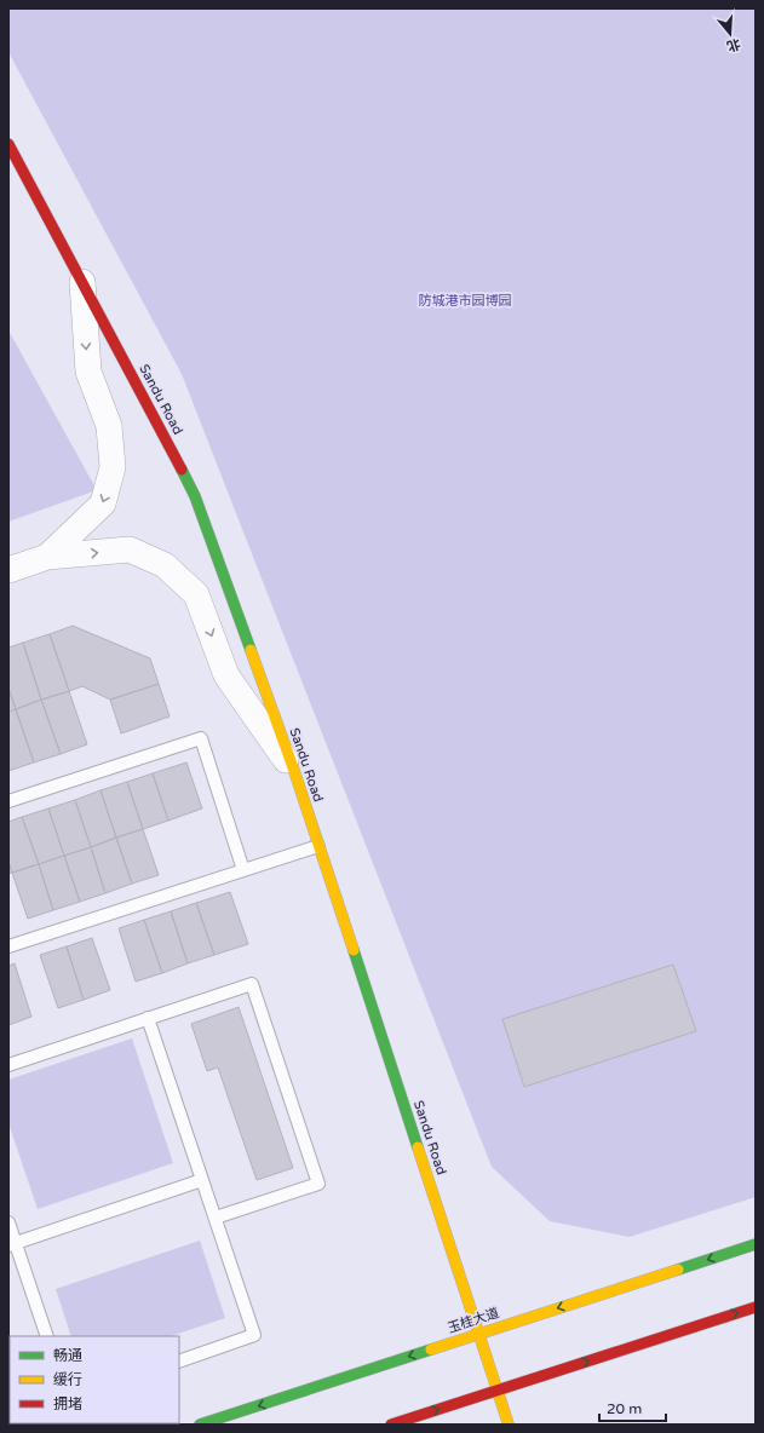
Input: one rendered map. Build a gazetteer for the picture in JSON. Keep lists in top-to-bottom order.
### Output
{
  "streets": {
    "main road": ["Sandu Road", "玉桂大道"]
  },
  "crossings": [
    ["Sandu Road", "玉桂大道"]
  ],
  "parks": ["防城港市园博园"],
  "legend": ["畅通", "缓行", "拥堵"],
  "scale_bar": "20 m",
  "north": "bottom"
}
